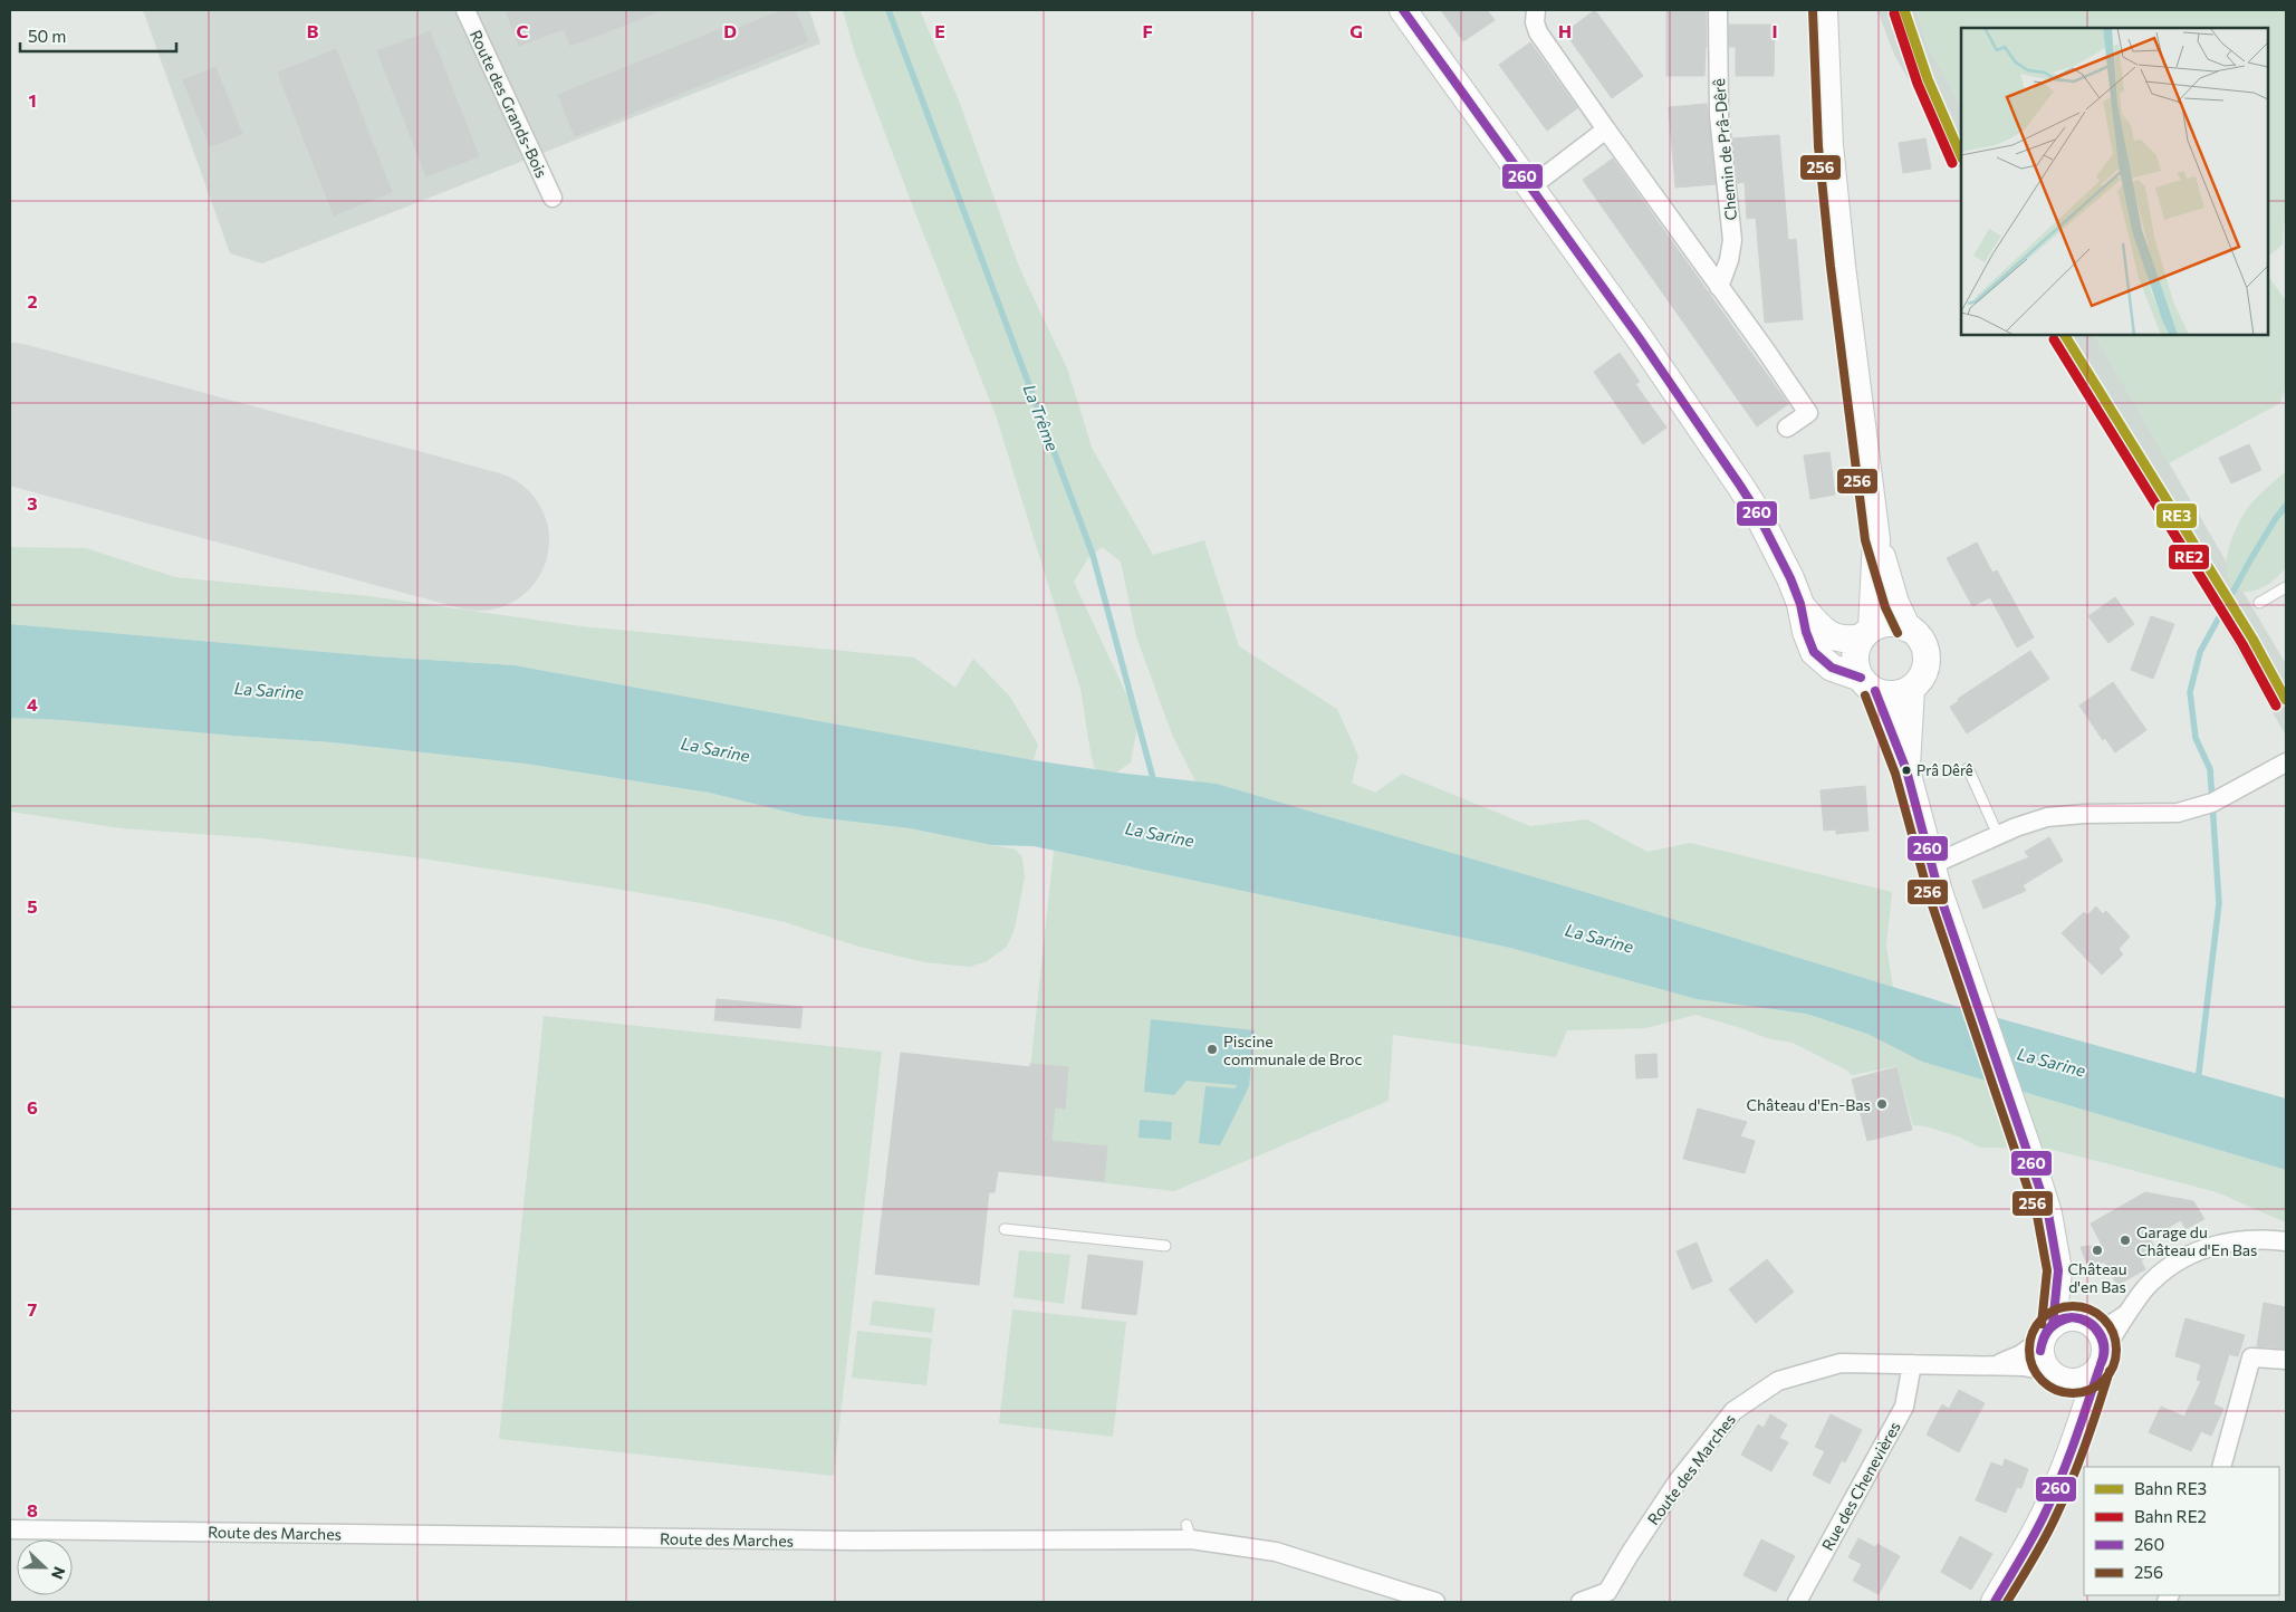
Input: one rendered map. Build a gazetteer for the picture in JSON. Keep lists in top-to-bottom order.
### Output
{
  "streets": {
    "street": [
      "Route des Grands-Bois",
      "Chemin de Prâ-Dêrê",
      "Route des Marches",
      "Rue des Chenevières"
    ]
  },
  "crossings": [
    ["Route des Marches", "Rue des Chenevières"]
  ],
  "water": ["La Trême", "La Sarine"],
  "places": [
    "Prâ Dêrê",
    "Piscine communale de Broc",
    "Château d'En-Bas",
    "Garage du Château d'En Bas",
    "Château d'en Bas"
  ],
  "lines": [
    "rail line RE3",
    "transit line 260",
    "transit line 256",
    "rail line RE2"
  ],
  "legend": [
    "Bahn RE3",
    "Bahn RE2",
    "260",
    "256"
  ],
  "scale_bar": "50 m",
  "north": "right",
  "grid": {
    "columns": [
      "B",
      "C",
      "D",
      "E",
      "F",
      "G",
      "H",
      "I"
    ],
    "rows": [
      "1",
      "2",
      "3",
      "4",
      "5",
      "6",
      "7",
      "8"
    ]
  }
}
